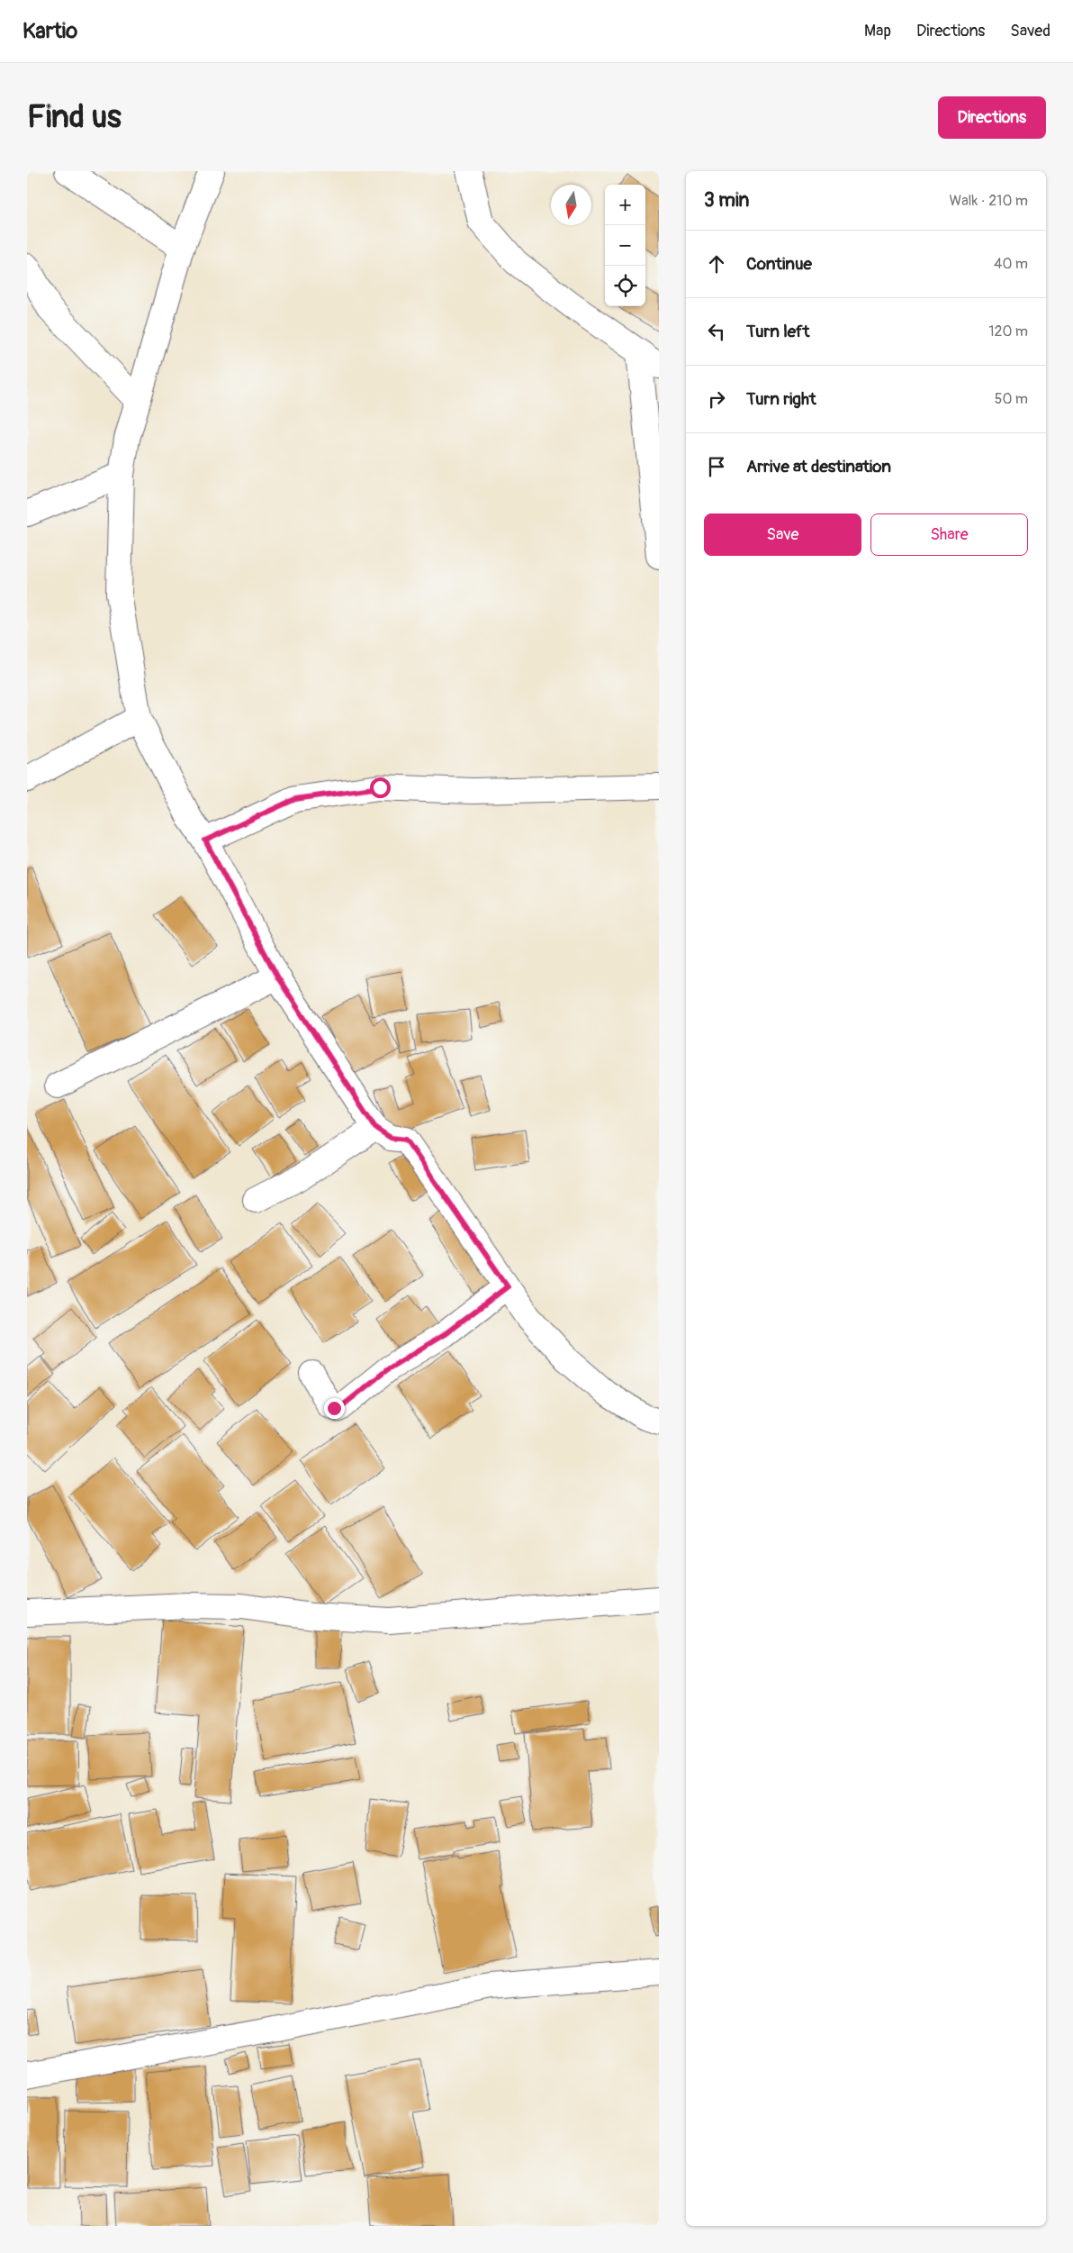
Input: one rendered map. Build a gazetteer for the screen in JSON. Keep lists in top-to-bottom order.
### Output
{
  "north": "bottom",
  "page": {
    "header": "Kartio",
    "nav": ["Map", "Directions", "Saved"],
    "buttons": [
      "Directions",
      ["Save", "Share"]
    ],
    "title": "Find us",
    "heading": ["3 min", "Walk · 210 m"],
    "map_buttons": ["+", "−"],
    "list": [
      ["Continue", "40 m"],
      ["Turn left", "120 m"],
      ["Turn right", "50 m"],
      "Arrive at destination"
    ]
  }
}
